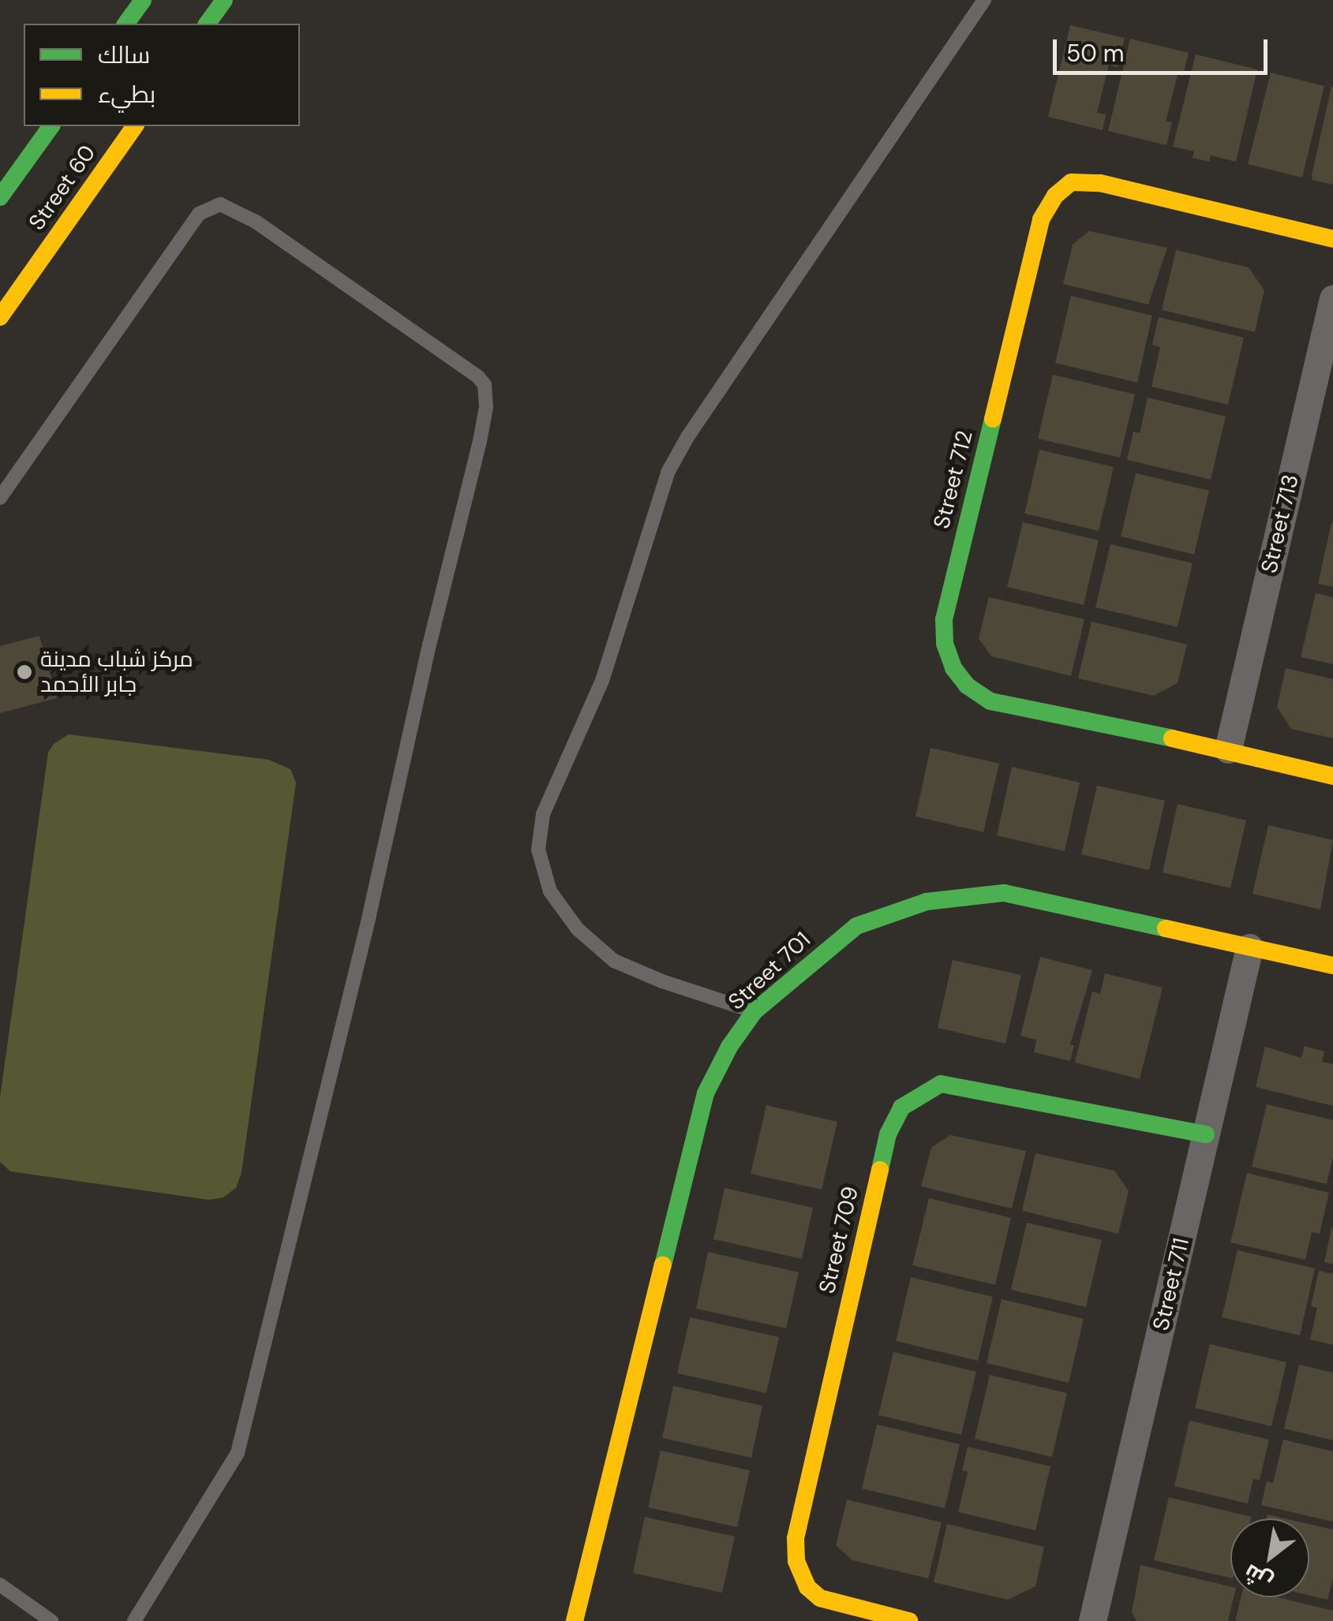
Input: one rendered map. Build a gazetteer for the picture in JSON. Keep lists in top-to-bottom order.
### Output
{
  "streets": {
    "street": [
      "Street 60",
      "Street 712",
      "Street 713",
      "Street 701",
      "Street 709",
      "Street 711"
    ]
  },
  "crossings": [
    ["Street 712", "Street 713"],
    ["Street 701", "Street 711"],
    ["Street 709", "Street 711"]
  ],
  "places": ["مركز شباب مدينة جابر الأحمد"],
  "legend": ["سالك", "بطيء"],
  "scale_bar": "50 m",
  "north": "bottom left"
}
